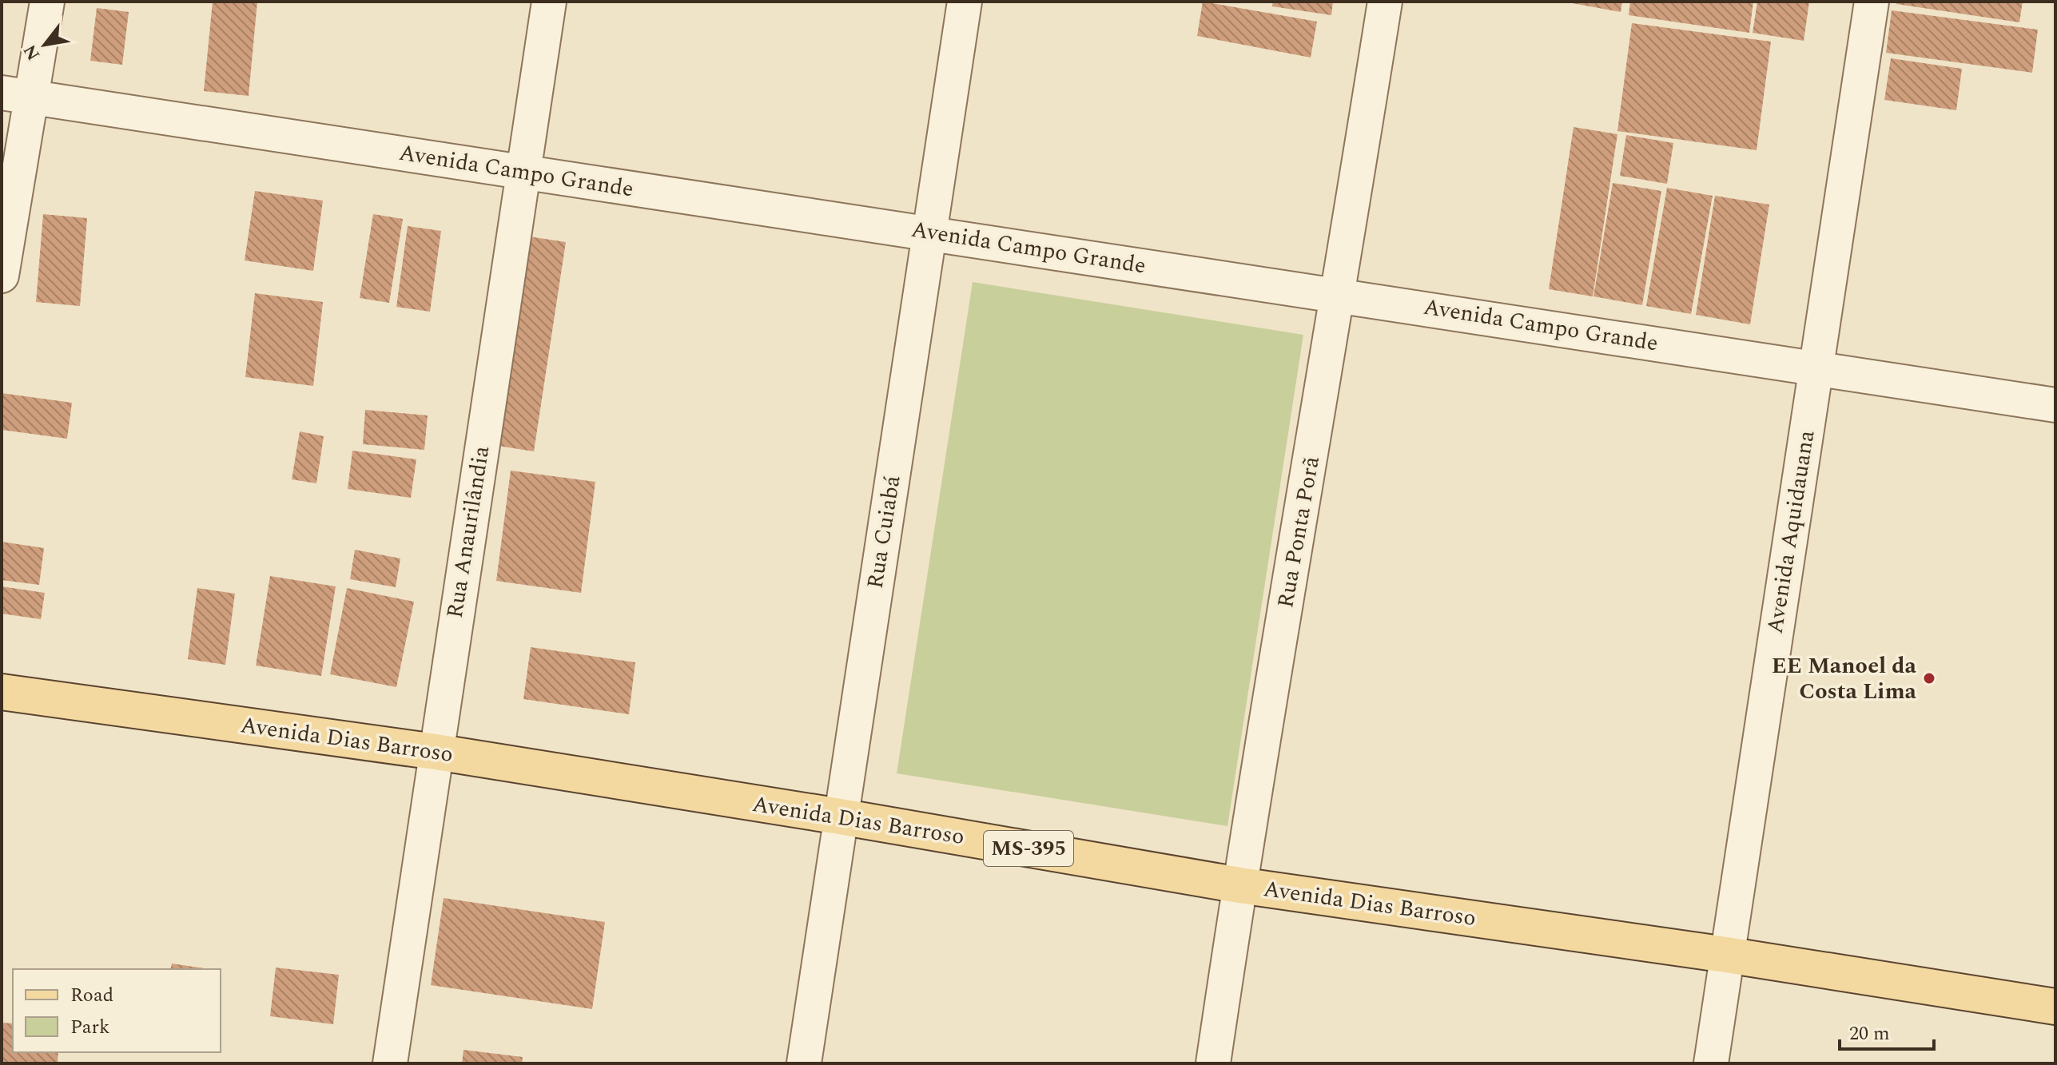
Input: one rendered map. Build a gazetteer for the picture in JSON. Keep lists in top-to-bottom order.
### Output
{
  "streets": {
    "main road": ["Avenida Dias Barroso", "MS-395"],
    "street": [
      "Avenida Campo Grande",
      "Rua Anaurilândia",
      "Rua Cuiabá",
      "Rua Ponta Porã",
      "Avenida Aquidauana"
    ]
  },
  "crossings": [
    ["Avenida Campo Grande", "Rua Anaurilândia"],
    ["Avenida Campo Grande", "Rua Cuiabá"],
    ["Avenida Campo Grande", "Rua Ponta Porã"],
    ["Avenida Campo Grande", "Avenida Aquidauana"],
    ["Rua Anaurilândia", "Avenida Dias Barroso"],
    ["Rua Cuiabá", "Avenida Dias Barroso"],
    ["Rua Ponta Porã", "Avenida Dias Barroso"],
    ["Avenida Aquidauana", "Avenida Dias Barroso"]
  ],
  "places": ["EE Manoel da Costa Lima"],
  "legend": ["Road", "Park"],
  "scale_bar": "20 m",
  "north": "bottom left"
}
